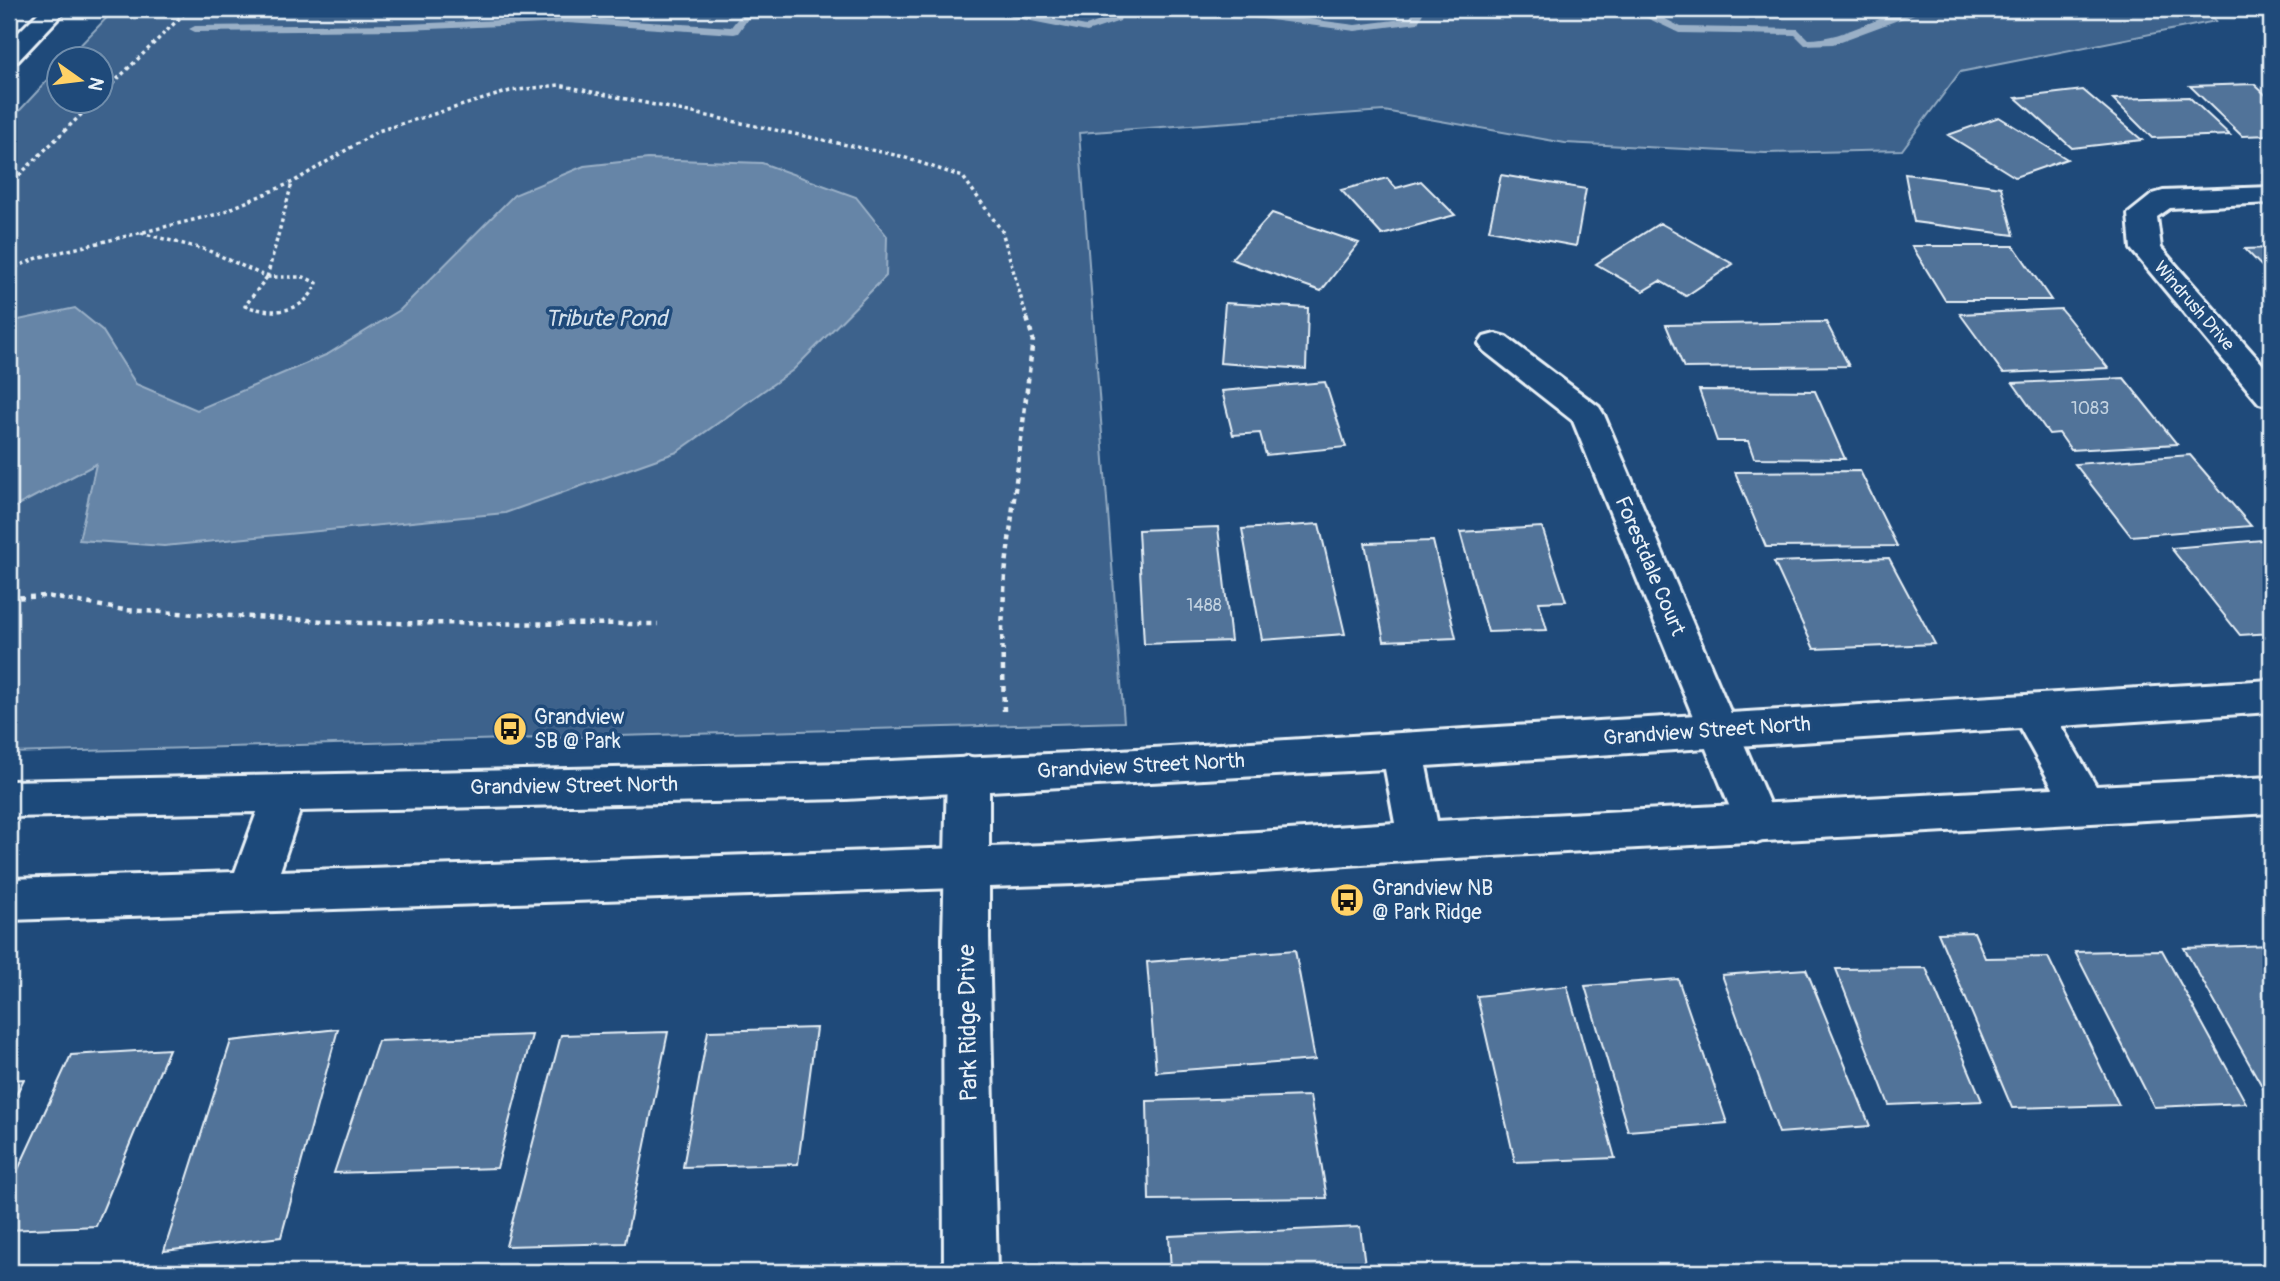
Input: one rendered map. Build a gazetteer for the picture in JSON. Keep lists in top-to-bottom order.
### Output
{
  "streets": {
    "street": [
      "Windrush Drive",
      "Forestdale Court",
      "Grandview Street North",
      "Park Ridge Drive"
    ]
  },
  "crossings": [
    ["Forestdale Court", "Grandview Street North"],
    ["Grandview Street North", "Park Ridge Drive"]
  ],
  "water": ["Tribute Pond"],
  "places": {
    "bus stop": ["Grandview SB @ Park", "Grandview NB @ Park Ridge"]
  },
  "house_numbers": ["1083", "1488"],
  "north": "right"
}
